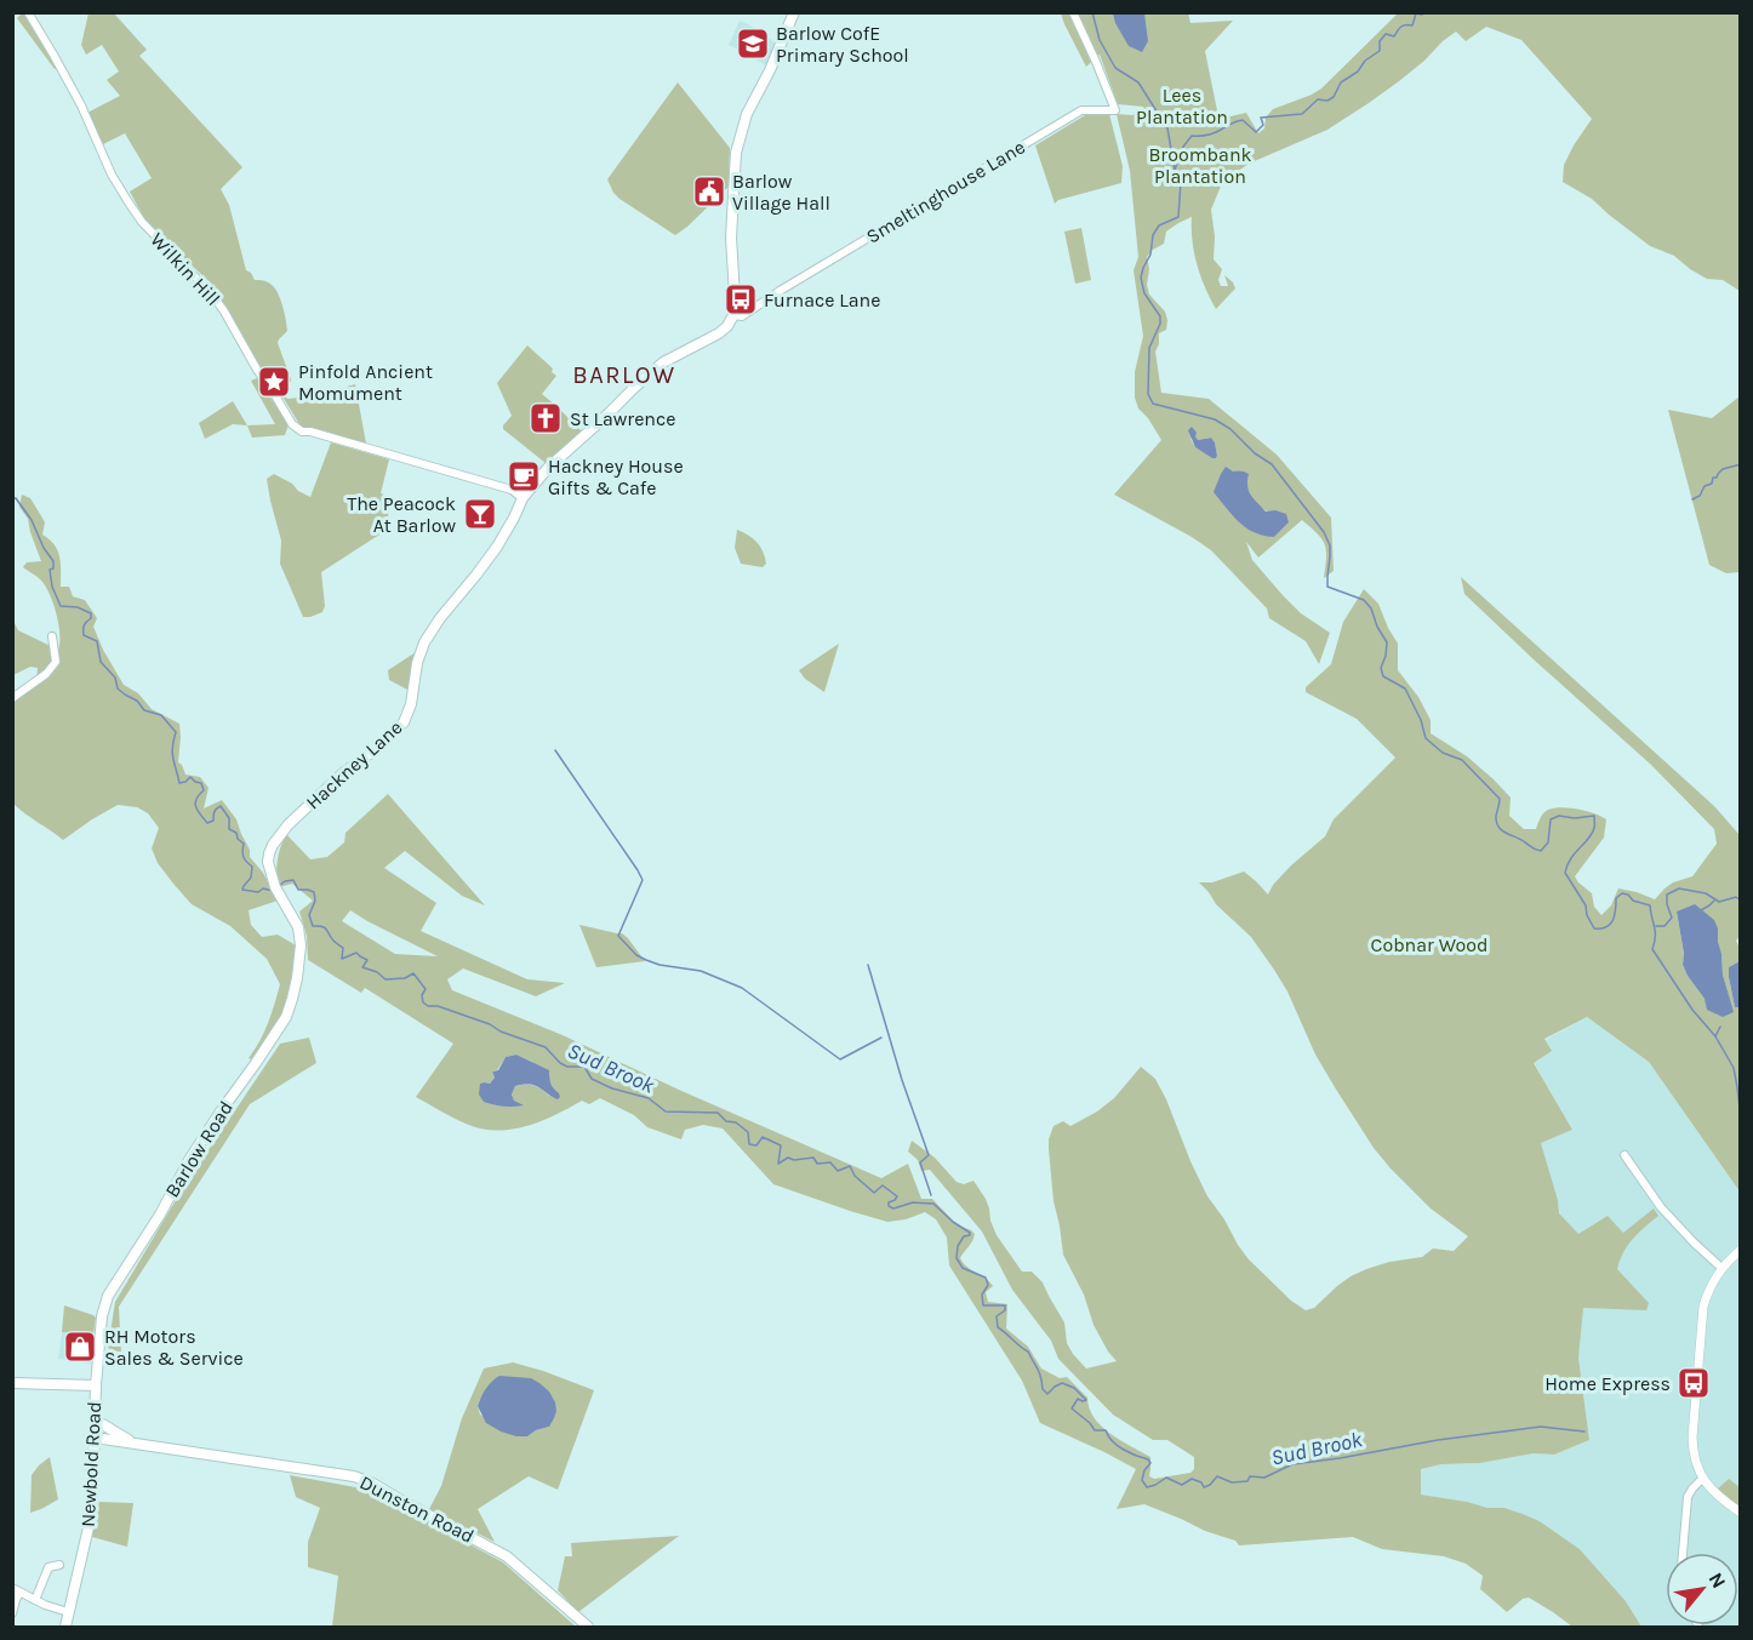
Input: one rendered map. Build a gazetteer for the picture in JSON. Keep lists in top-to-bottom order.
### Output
{
  "streets": {
    "main road": [
      "Hackney Lane",
      "Barlow Road",
      "Newbold Road",
      "Dunston Road"
    ],
    "street": ["Smeltinghouse Lane", "Wilkin Hill"]
  },
  "crossings": [
    ["Smeltinghouse Lane", "Hackney Lane"],
    ["Wilkin Hill", "Hackney Lane"],
    ["Hackney Lane", "Barlow Road"],
    ["Barlow Road", "Newbold Road"],
    ["Newbold Road", "Dunston Road"]
  ],
  "districts": ["BARLOW"],
  "water": ["Sud Brook"],
  "parks": ["Lees Plantation", "Broombank Plantation", "Cobnar Wood"],
  "places": {
    "school or university": ["Barlow CofE Primary School"],
    "public building": ["Barlow Village Hall"],
    "bus stop": ["Furnace Lane", "Home Express"],
    "place": ["Pinfold Ancient Momument"],
    "church": ["St Lawrence"],
    "cafe": ["Hackney House Gifts & Cafe"],
    "bar": ["The Peacock At Barlow"],
    "shop": ["RH Motors Sales & Service"]
  },
  "north": "top right"
}
